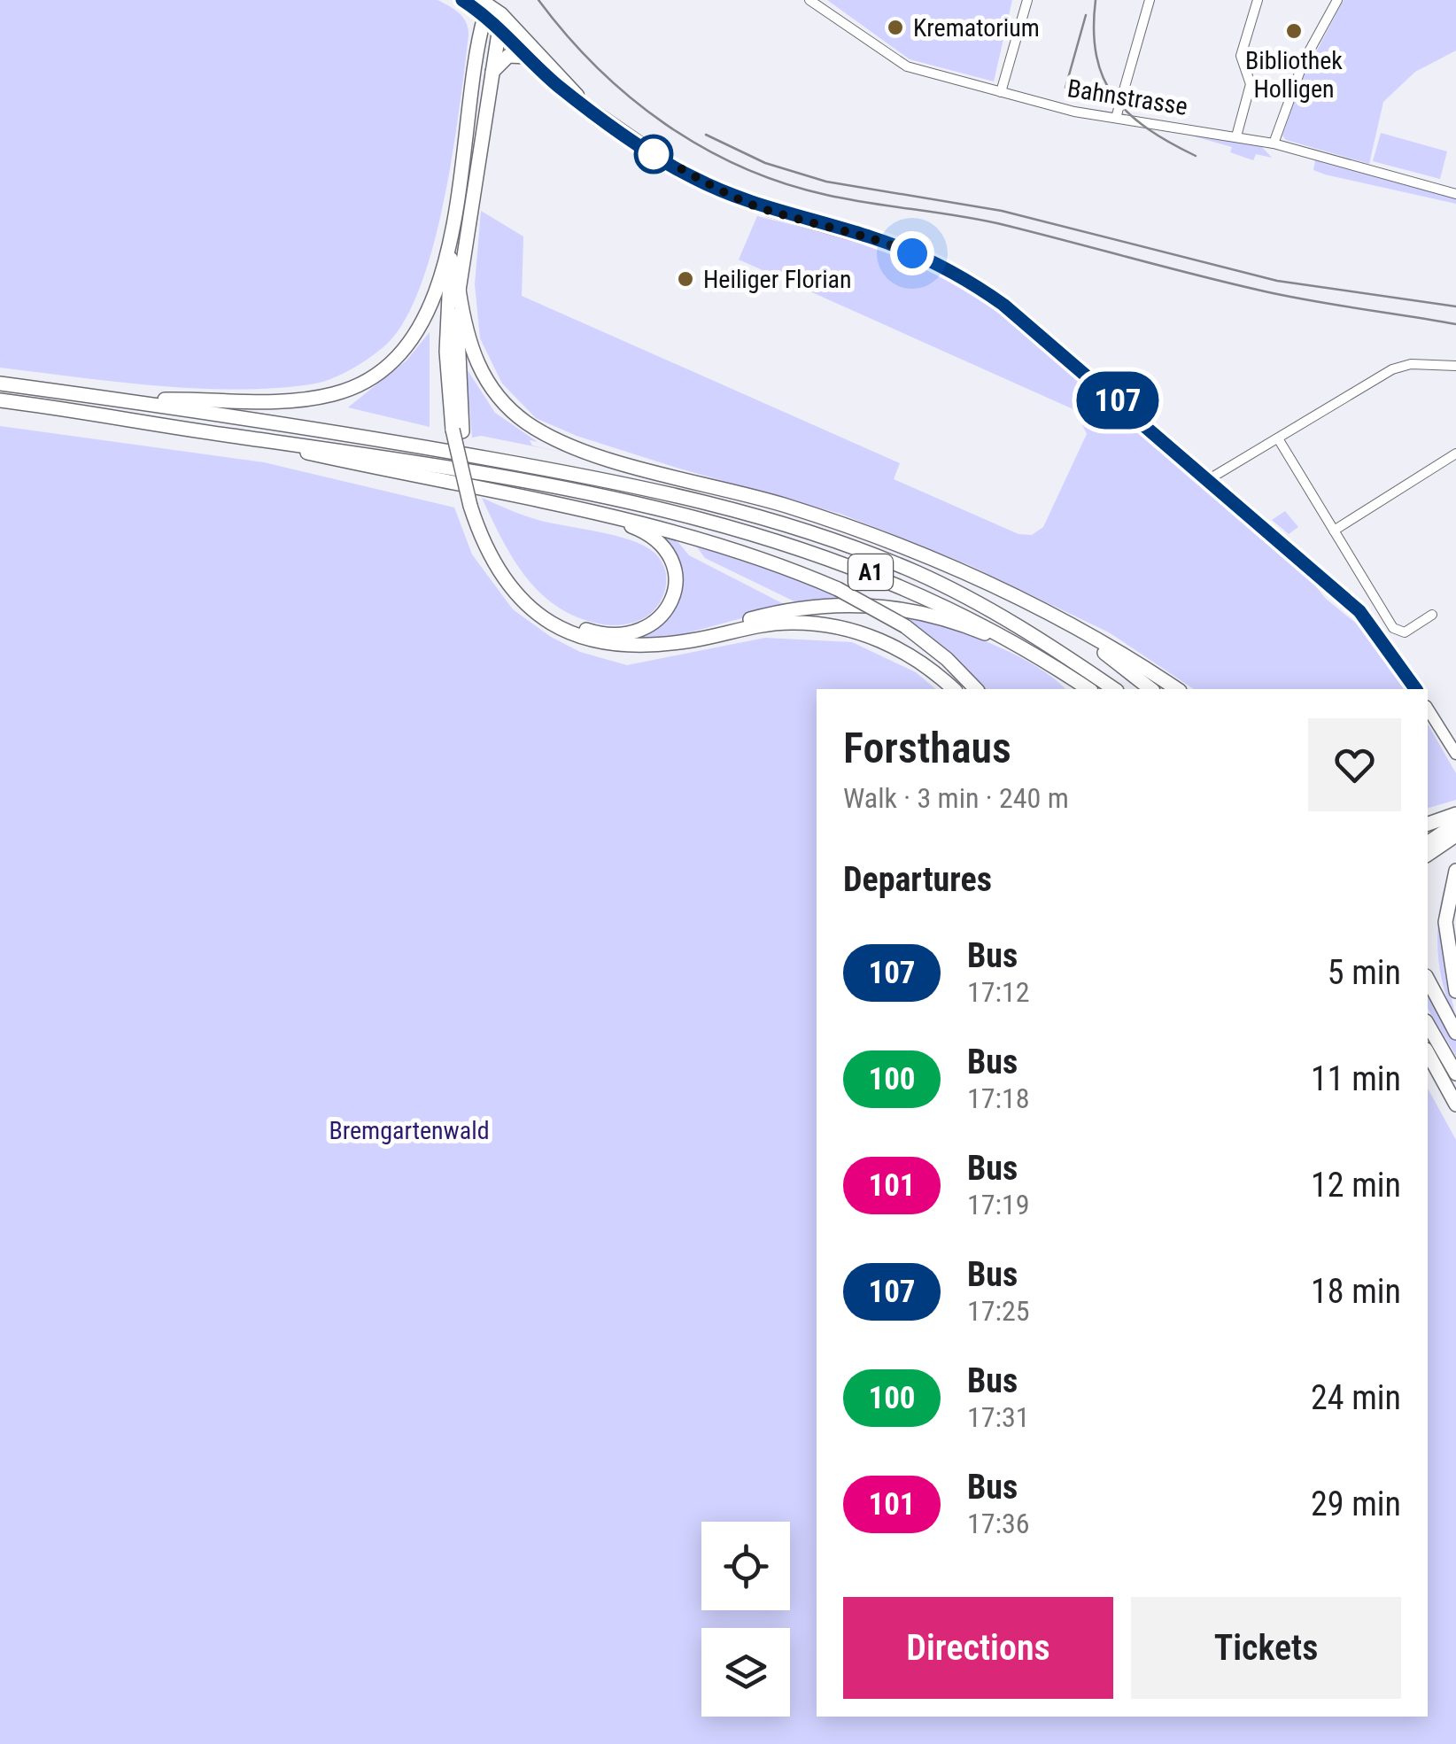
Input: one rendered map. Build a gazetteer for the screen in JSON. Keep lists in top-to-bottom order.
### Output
{
  "streets": {
    "highway": ["A1"],
    "street": ["Bahnstrasse"]
  },
  "parks": ["Bremgartenwald"],
  "places": ["Krematorium", "Bibliothek Holligen", "Heiliger Florian"],
  "lines": ["bus line 107"],
  "page": {
    "on_map": "107",
    "heading": [
      ["Forsthaus", "Walk · 3 min · 240 m"],
      "Departures"
    ],
    "list": [
      {
        "mark": "107",
        "name": "Bus",
        "note": "17:12",
        "value": "5 min"
      },
      {
        "mark": "100",
        "name": "Bus",
        "note": "17:18",
        "value": "11 min"
      },
      {
        "mark": "101",
        "name": "Bus",
        "note": "17:19",
        "value": "12 min"
      },
      {
        "mark": "107",
        "name": "Bus",
        "note": "17:25",
        "value": "18 min"
      },
      {
        "mark": "100",
        "name": "Bus",
        "note": "17:31",
        "value": "24 min"
      },
      {
        "mark": "101",
        "name": "Bus",
        "note": "17:36",
        "value": "29 min"
      }
    ],
    "buttons": ["Directions", "Tickets"]
  }
}
